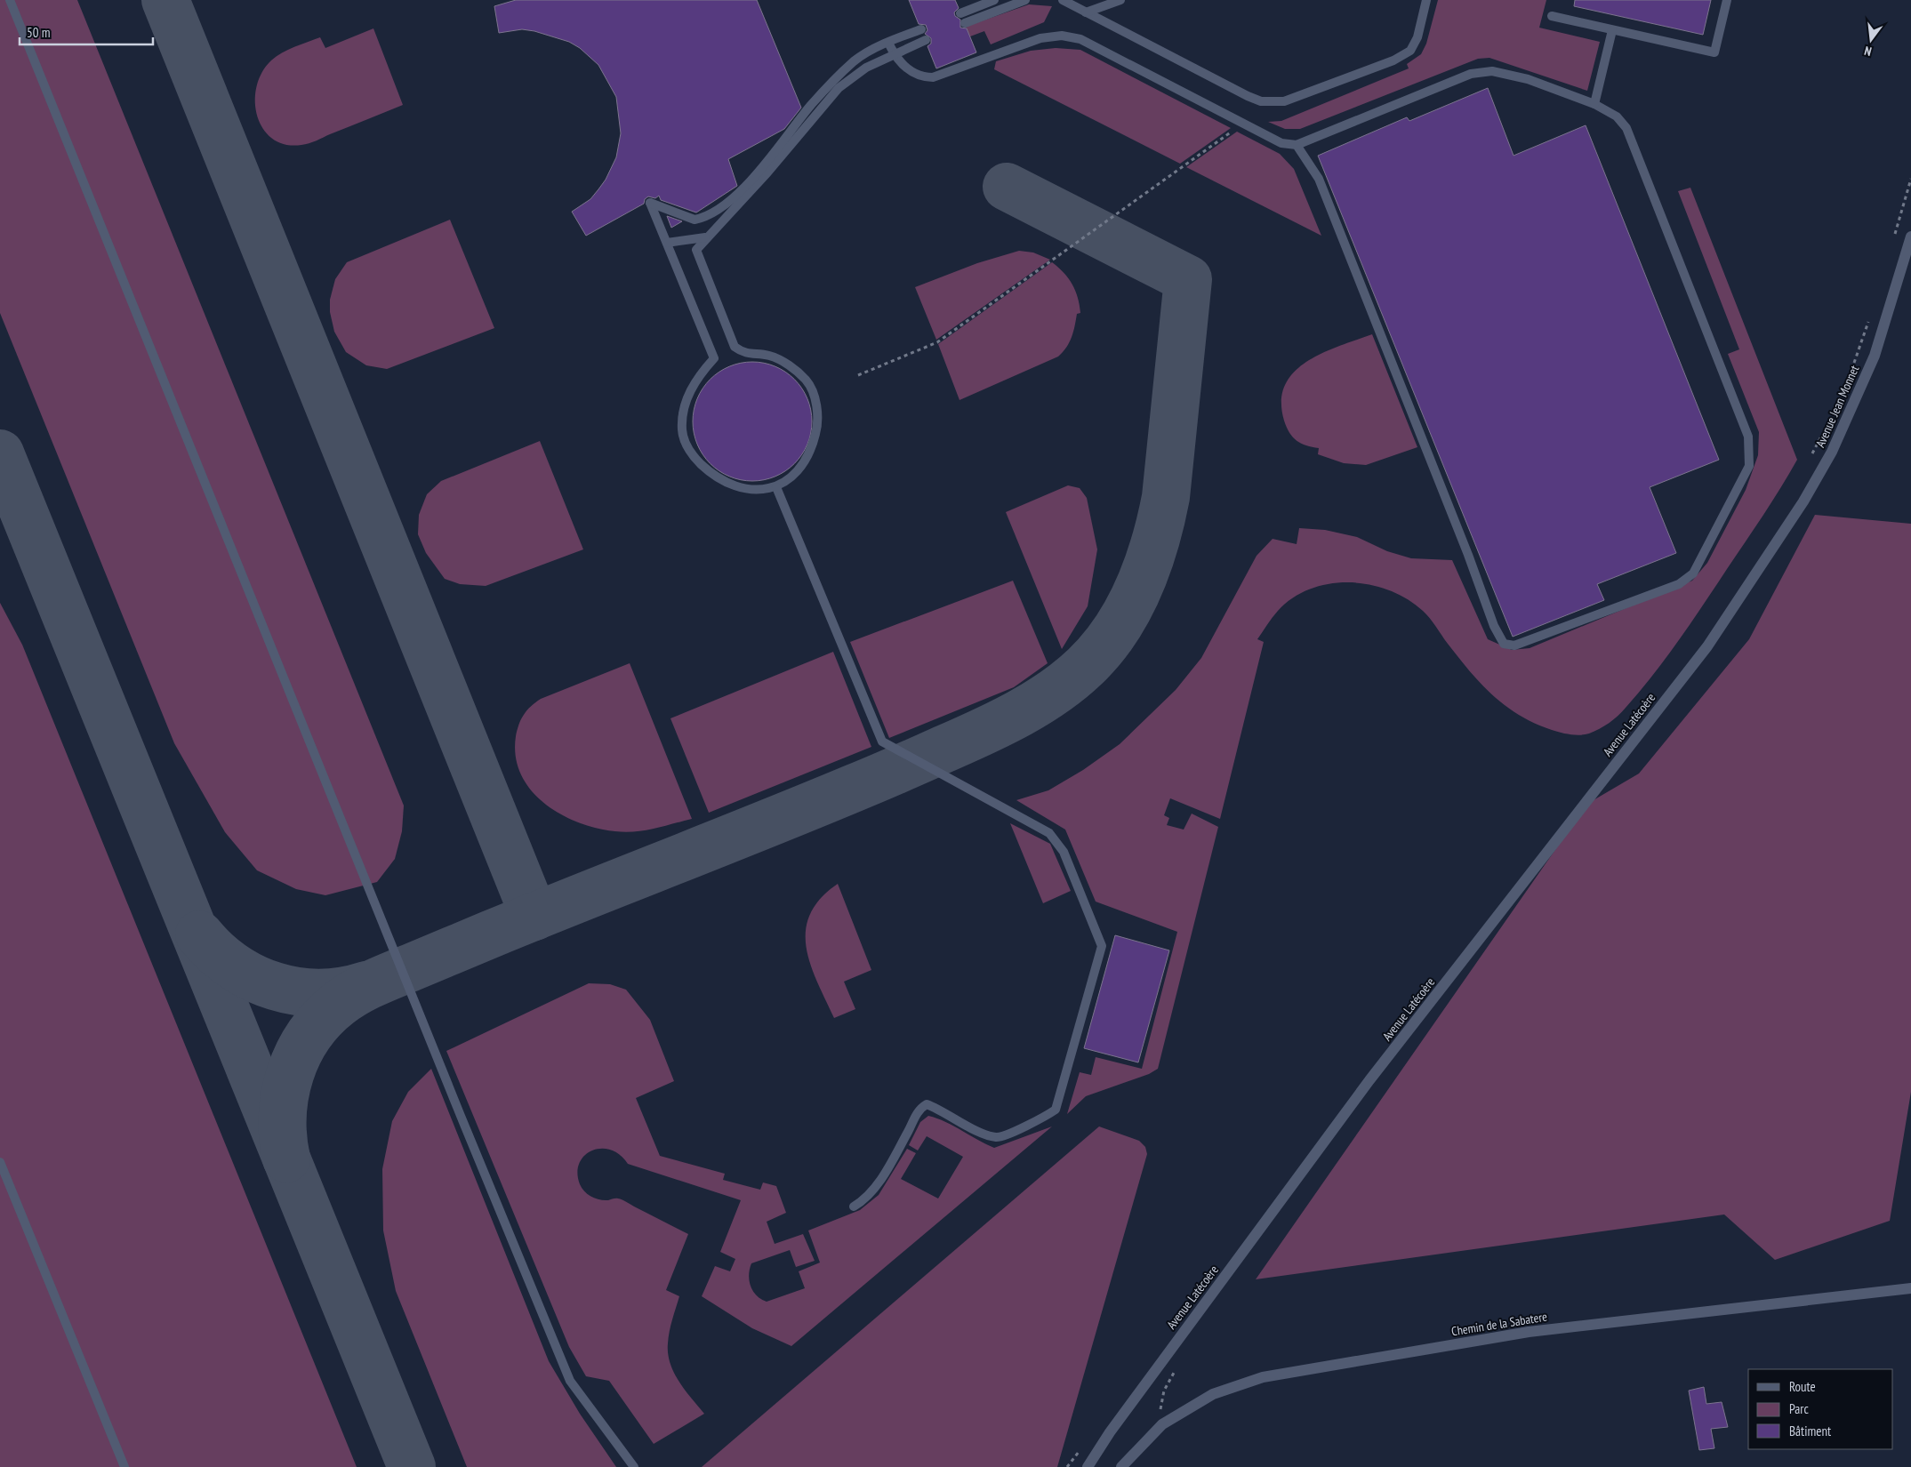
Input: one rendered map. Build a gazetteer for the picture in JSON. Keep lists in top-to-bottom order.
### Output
{
  "streets": {
    "street": ["Avenue Jean Monnet", "Avenue Latécoère", "Chemin de la Sabatere"]
  },
  "crossings": [
    ["Avenue Jean Monnet", "Avenue Latécoère"]
  ],
  "legend": ["Route", "Parc", "Bâtiment"],
  "scale_bar": "50 m",
  "north": "bottom"
}
